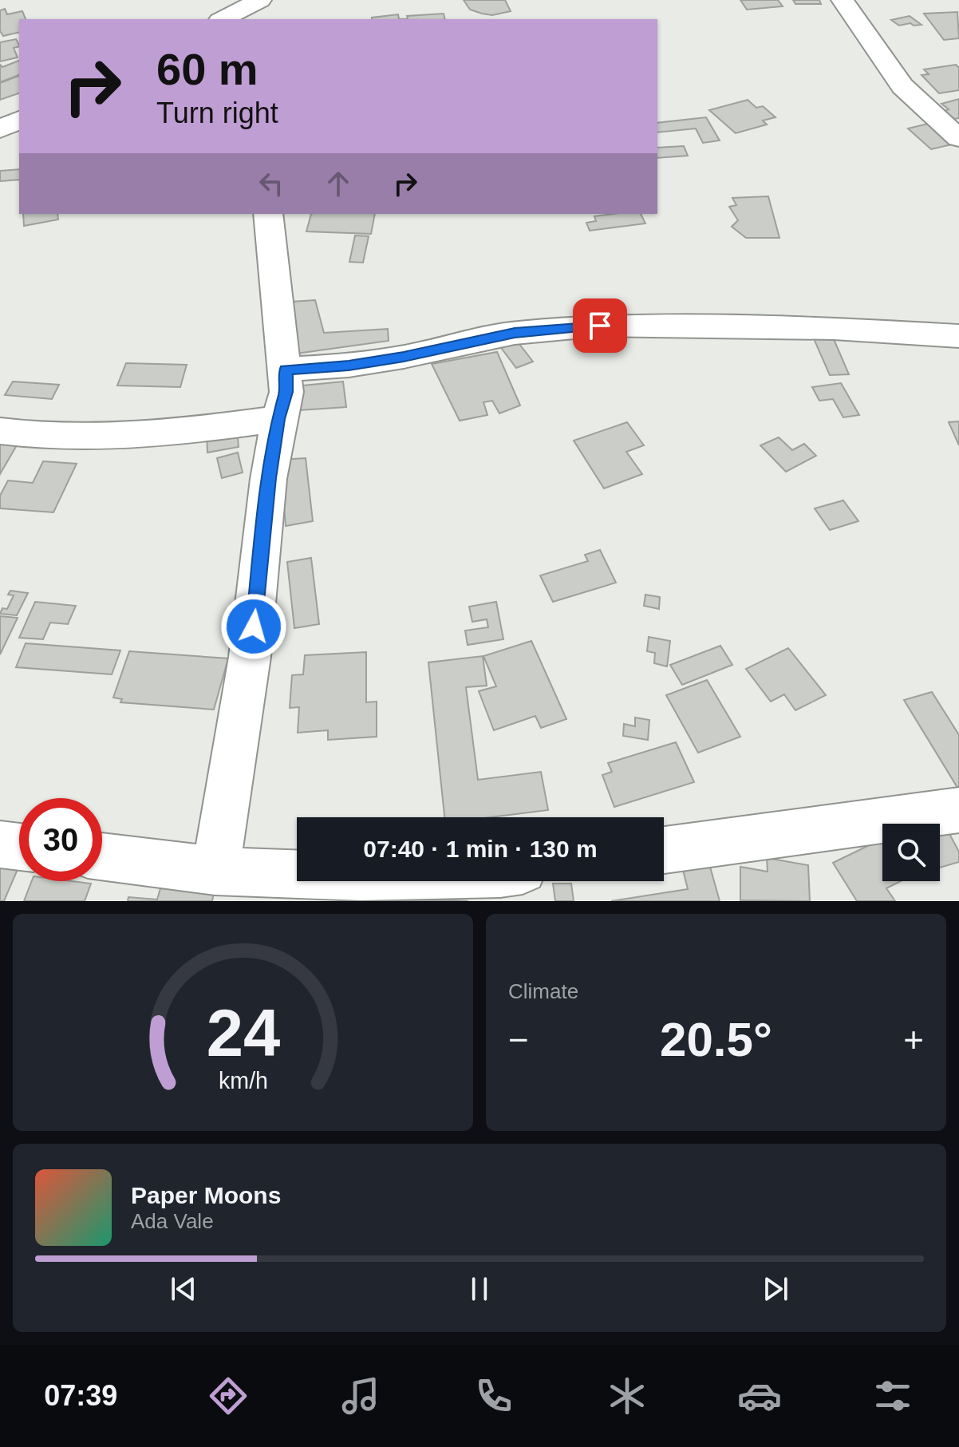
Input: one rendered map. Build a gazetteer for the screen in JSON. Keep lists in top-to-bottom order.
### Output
{
  "page": {
    "turn": ["60 m", "Turn right"],
    "limit": "30",
    "trip": "07:40 · 1 min · 130 m",
    "tile": "Climate",
    "heat": ["−", "20.5°", "+"],
    "song": ["Paper Moons", "Ada Vale"],
    "tabs": "07:39",
    "gauge": ["24", "km/h"]
  }
}
